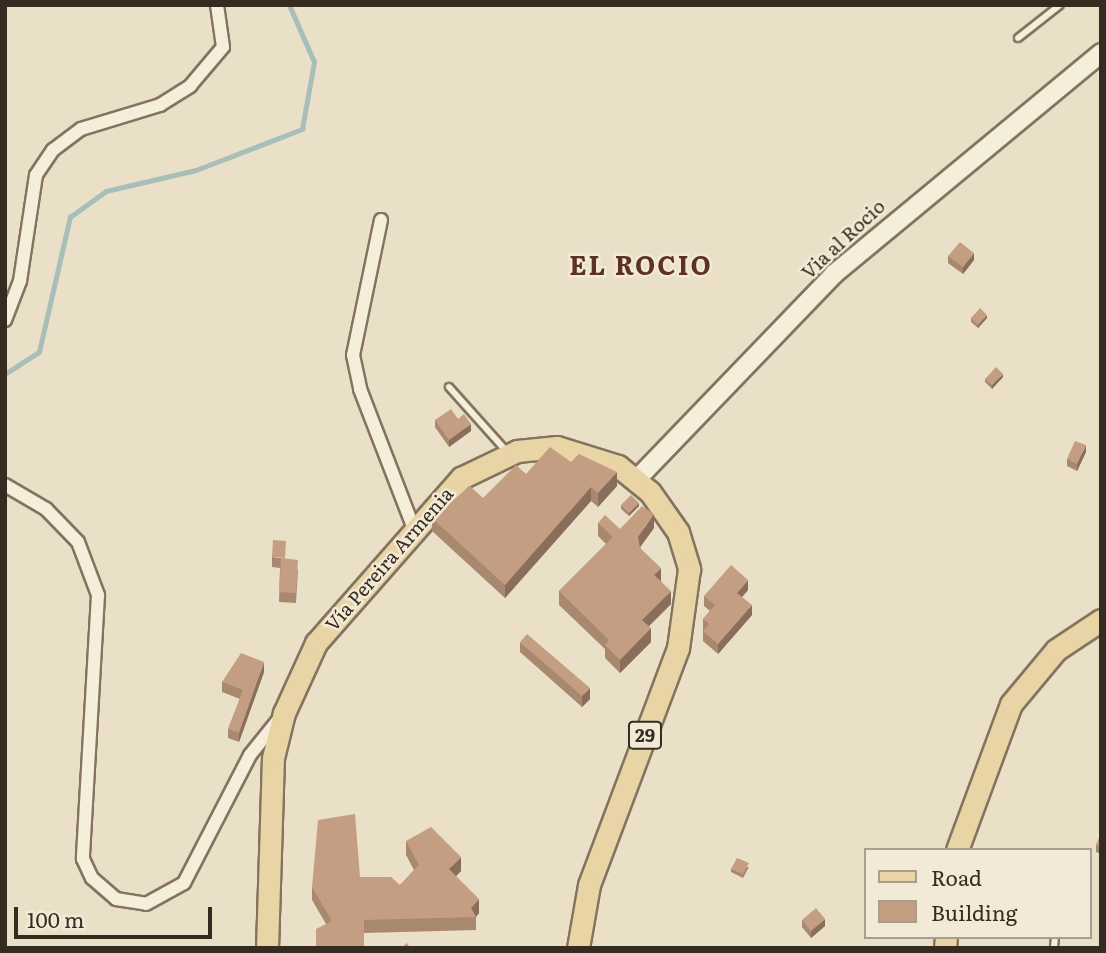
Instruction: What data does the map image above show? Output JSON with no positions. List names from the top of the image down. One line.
{"streets":{"main road":["Via al Rocio","Vía Pereira Armenia","29"]},"crossings":[["Via al Rocio","Vía Pereira Armenia"]],"districts":["EL ROCIO"],"legend":["Road","Building"],"scale_bar":"100 m"}
